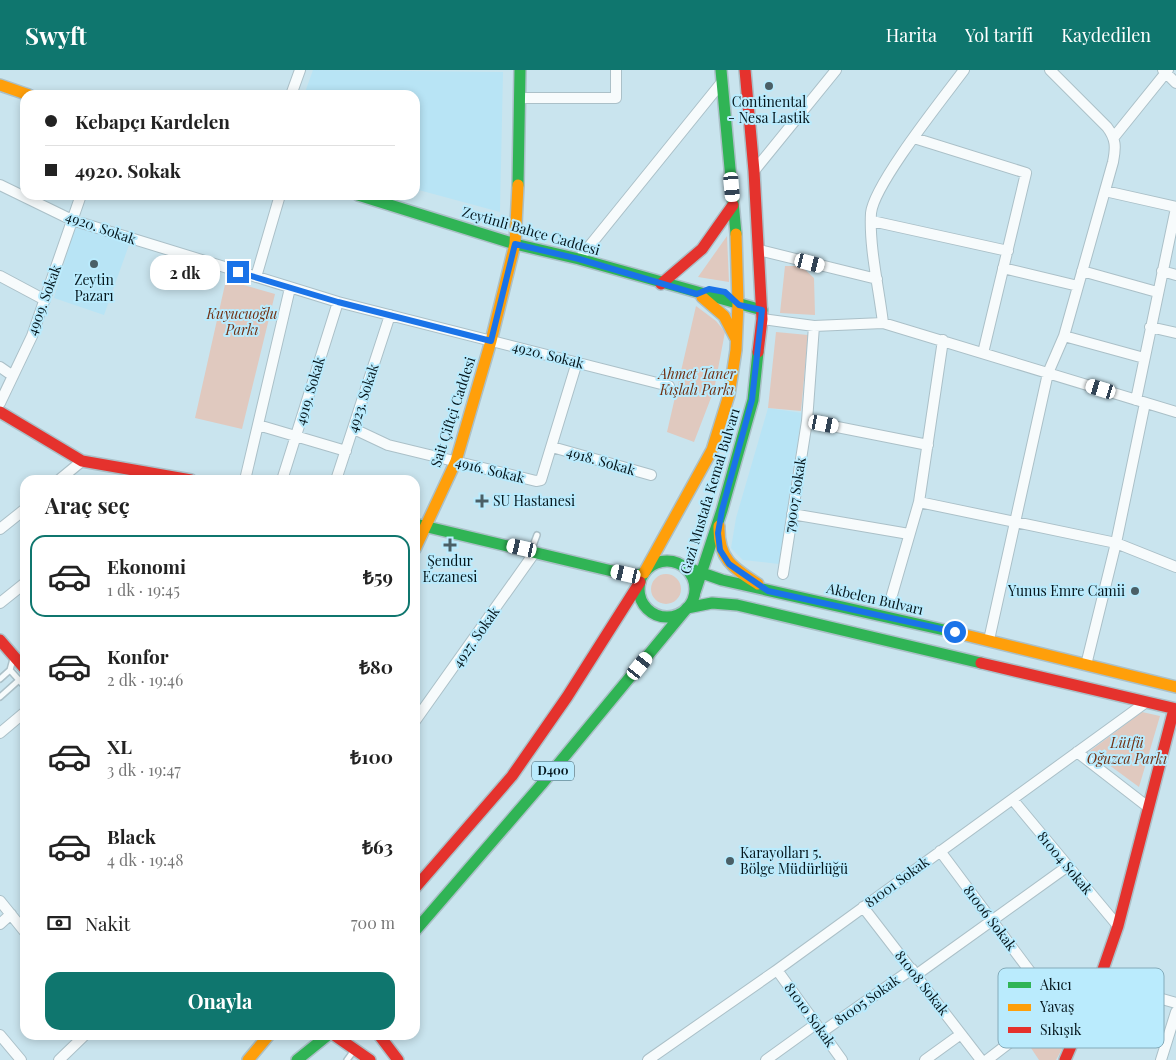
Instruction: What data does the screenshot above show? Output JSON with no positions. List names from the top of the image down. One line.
{"streets":{"main road":["Zeytinli Bahçe Caddesi","Sait Çiftçi Caddesi","Gazi Mustafa Kemal Bulvarı","Akbelen Bulvarı","D400"],"street":["4920. Sokak","4909. Sokak","4919. Sokak","4923. Sokak","4918. Sokak","4916. Sokak","79007 Sokak","4927. Sokak","81004 Sokak","81001 Sokak","81006 Sokak","81008 Sokak","81005 Sokak","81010 Sokak"]},"crossings":[["4920. Sokak","4909. Sokak"],["4920. Sokak","4919. Sokak"],["4920. Sokak","4923. Sokak"],["4920. Sokak","Sait Çiftçi Caddesi"],["Zeytinli Bahçe Caddesi","Sait Çiftçi Caddesi"],["4923. Sokak","4916. Sokak"],["Sait Çiftçi Caddesi","4916. Sokak"],["4918. Sokak","4916. Sokak"],["Gazi Mustafa Kemal Bulvarı","Akbelen Bulvarı"],["Gazi Mustafa Kemal Bulvarı","D400"],["Akbelen Bulvarı","D400"],["81004 Sokak","81001 Sokak"],["81004 Sokak","81005 Sokak"],["81001 Sokak","81006 Sokak"],["81001 Sokak","81008 Sokak"],["81001 Sokak","81010 Sokak"],["81006 Sokak","81005 Sokak"],["81008 Sokak","81005 Sokak"],["81005 Sokak","81010 Sokak"]],"parks":["Kuyucuoğlu Parkı","Ahmet Taner Kışlalı Parkı","Lütfü Oğuzca Parkı"],"places":{"other":["Continental - Nesa Lastik","Zeytin Pazarı","Yunus Emre Camii","Karayolları 5. Bölge Müdürlüğü"],"health":["SU Hastanesi","Şendur Eczanesi"]},"legend":["Akıcı","Yavaş","Sıkışık"],"page":{"header":"Swyft","nav":["Harita","Yol tarifi","Kaydedilen"],"banner":["Kebapçı Kardelen","4920. Sokak"],"bubble":"2 dk","heading":"Araç seç","list":[{"name":"Ekonomi","note":"1 dk · 19:45","value":"₺59"},{"name":"Konfor","note":"2 dk · 19:46","value":"₺80"},{"name":"XL","note":"3 dk · 19:47","value":"₺100"},{"name":"Black","note":"4 dk · 19:48","value":"₺63"}],"pay":["Nakit","700 m"],"buttons":"Onayla"}}
